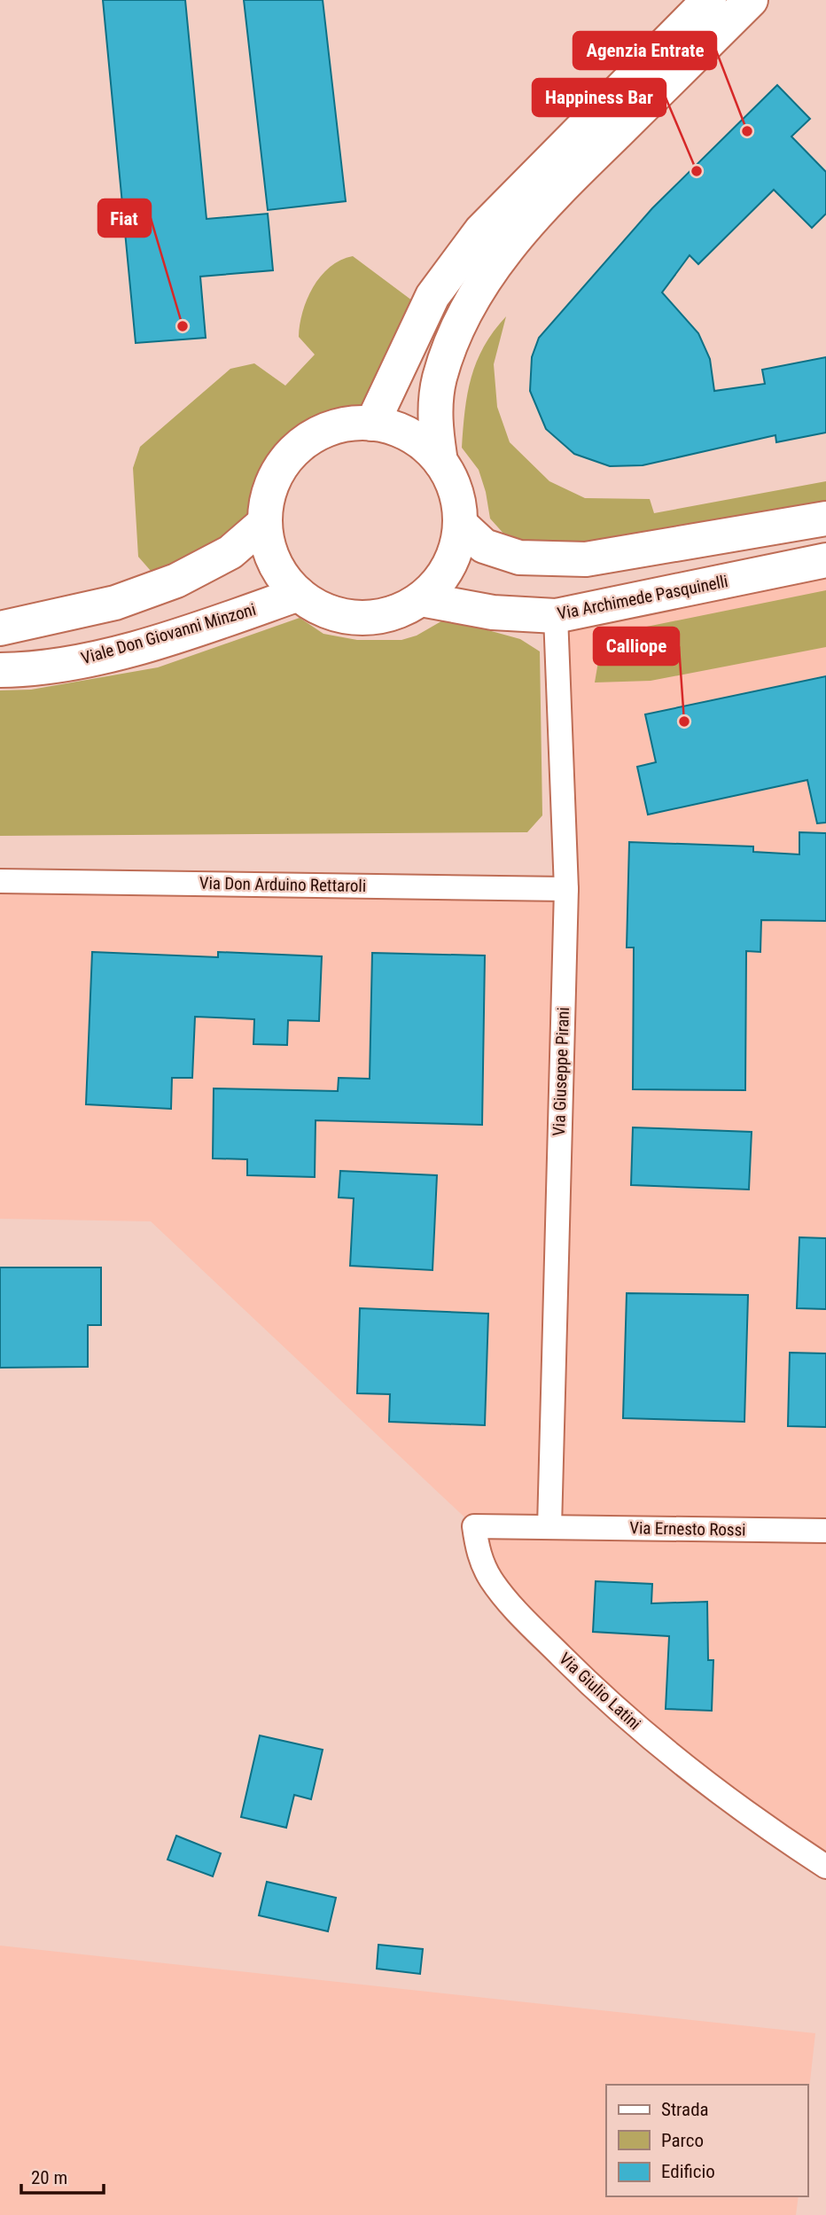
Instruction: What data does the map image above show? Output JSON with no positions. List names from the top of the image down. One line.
{"streets":{"main road":["Via Archimede Pasquinelli","Viale Don Giovanni Minzoni"],"street":["Via Don Arduino Rettaroli","Via Giuseppe Pirani","Via Ernesto Rossi","Via Giulio Latini"]},"crossings":[["Via Archimede Pasquinelli","Viale Don Giovanni Minzoni"],["Via Archimede Pasquinelli","Via Giuseppe Pirani"],["Via Don Arduino Rettaroli","Via Giuseppe Pirani"],["Via Giuseppe Pirani","Via Ernesto Rossi"],["Via Giuseppe Pirani","Via Giulio Latini"],["Via Ernesto Rossi","Via Giulio Latini"]],"places":["Agenzia Entrate","Happiness Bar","Fiat","Calliope"],"legend":["Strada","Parco","Edificio"],"scale_bar":"20 m"}
